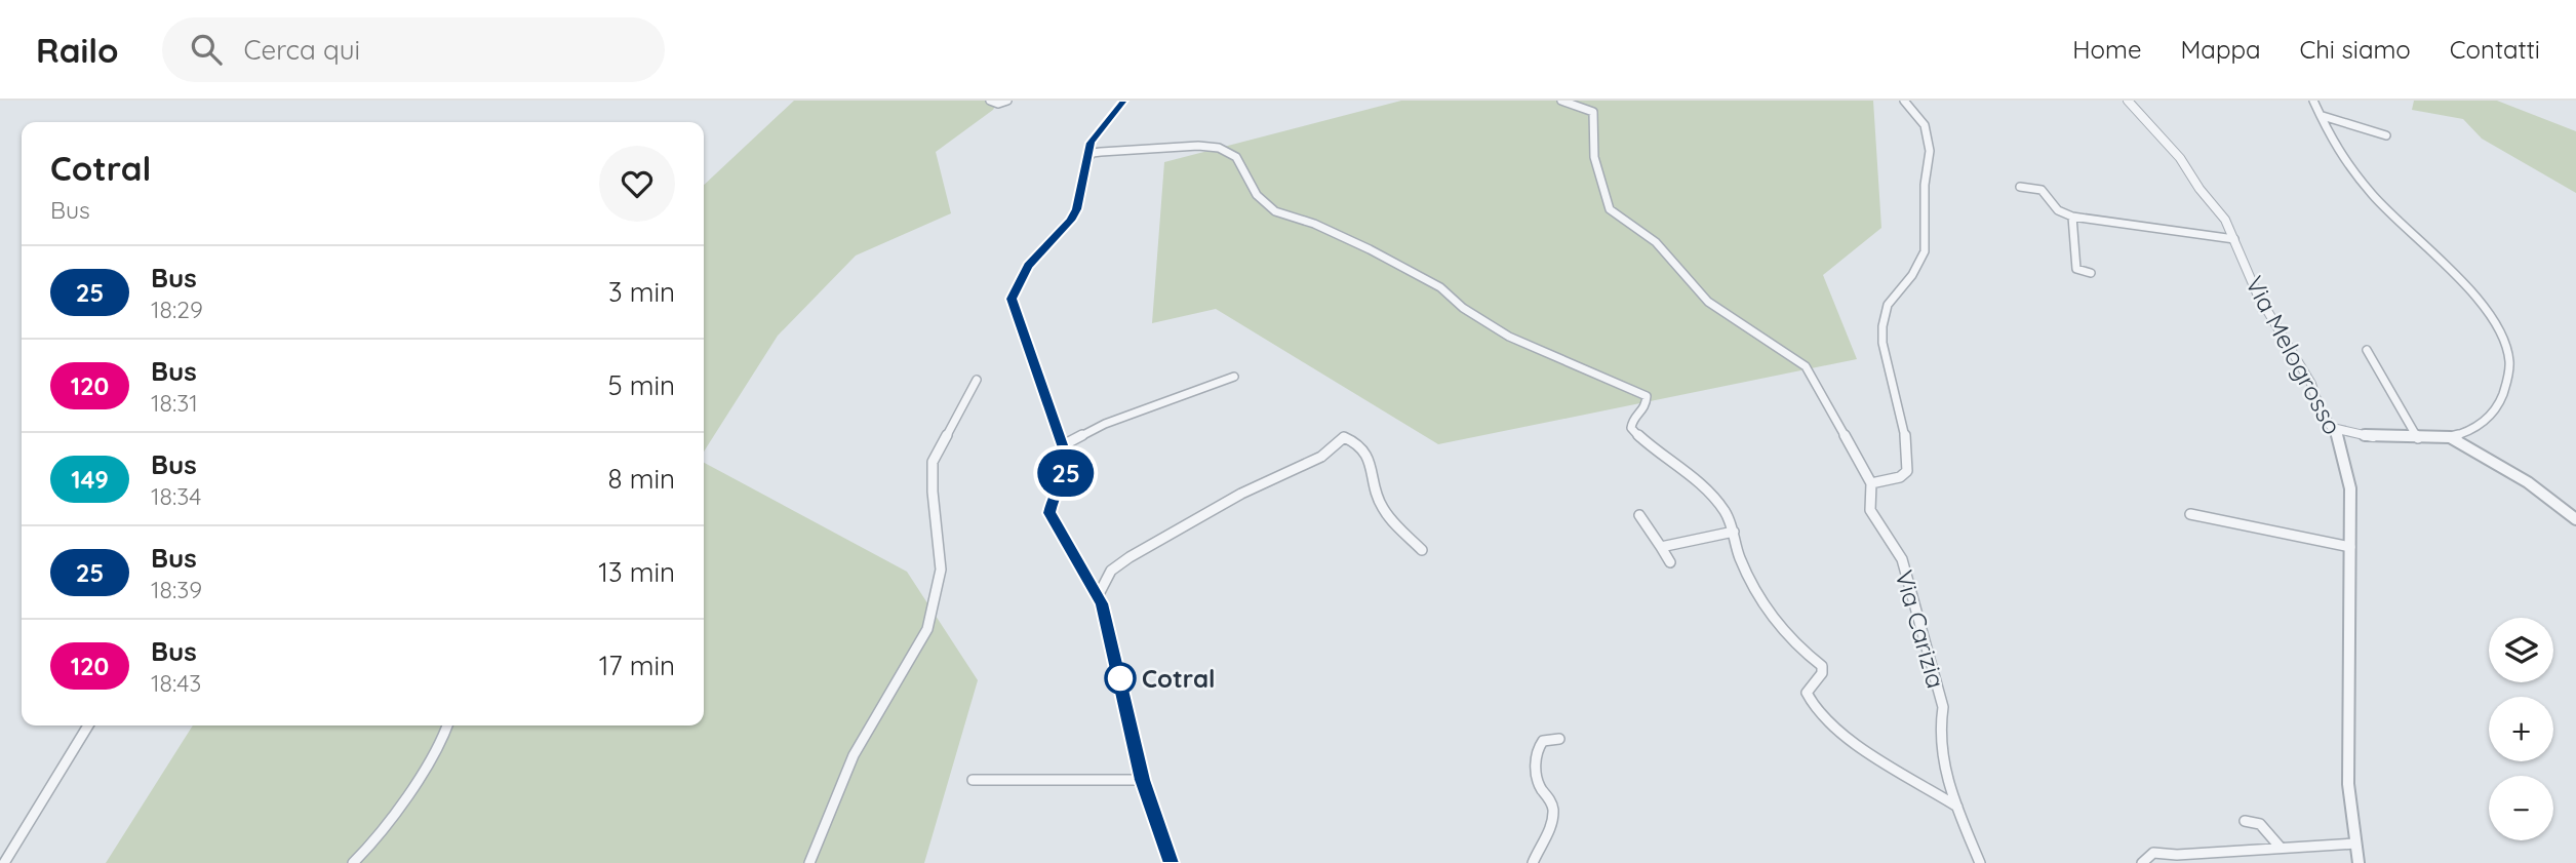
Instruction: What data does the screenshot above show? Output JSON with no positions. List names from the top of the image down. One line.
{"streets":{"street":["Via Melogrosso","Via Carizia"]},"places":["Cotral"],"lines":["bus line 25"],"page":{"header":"Railo","search":"Cerca qui","nav":["Home","Mappa","Chi siamo","Contatti"],"on_map":"25","heading":["Cotral","Bus"],"list":[{"mark":"25","name":"Bus","note":"18:29","value":"3 min"},{"mark":"120","name":"Bus","note":"18:31","value":"5 min"},{"mark":"149","name":"Bus","note":"18:34","value":"8 min"},{"mark":"25","name":"Bus","note":"18:39","value":"13 min"},{"mark":"120","name":"Bus","note":"18:43","value":"17 min"}],"map_buttons":["+","−"]}}
